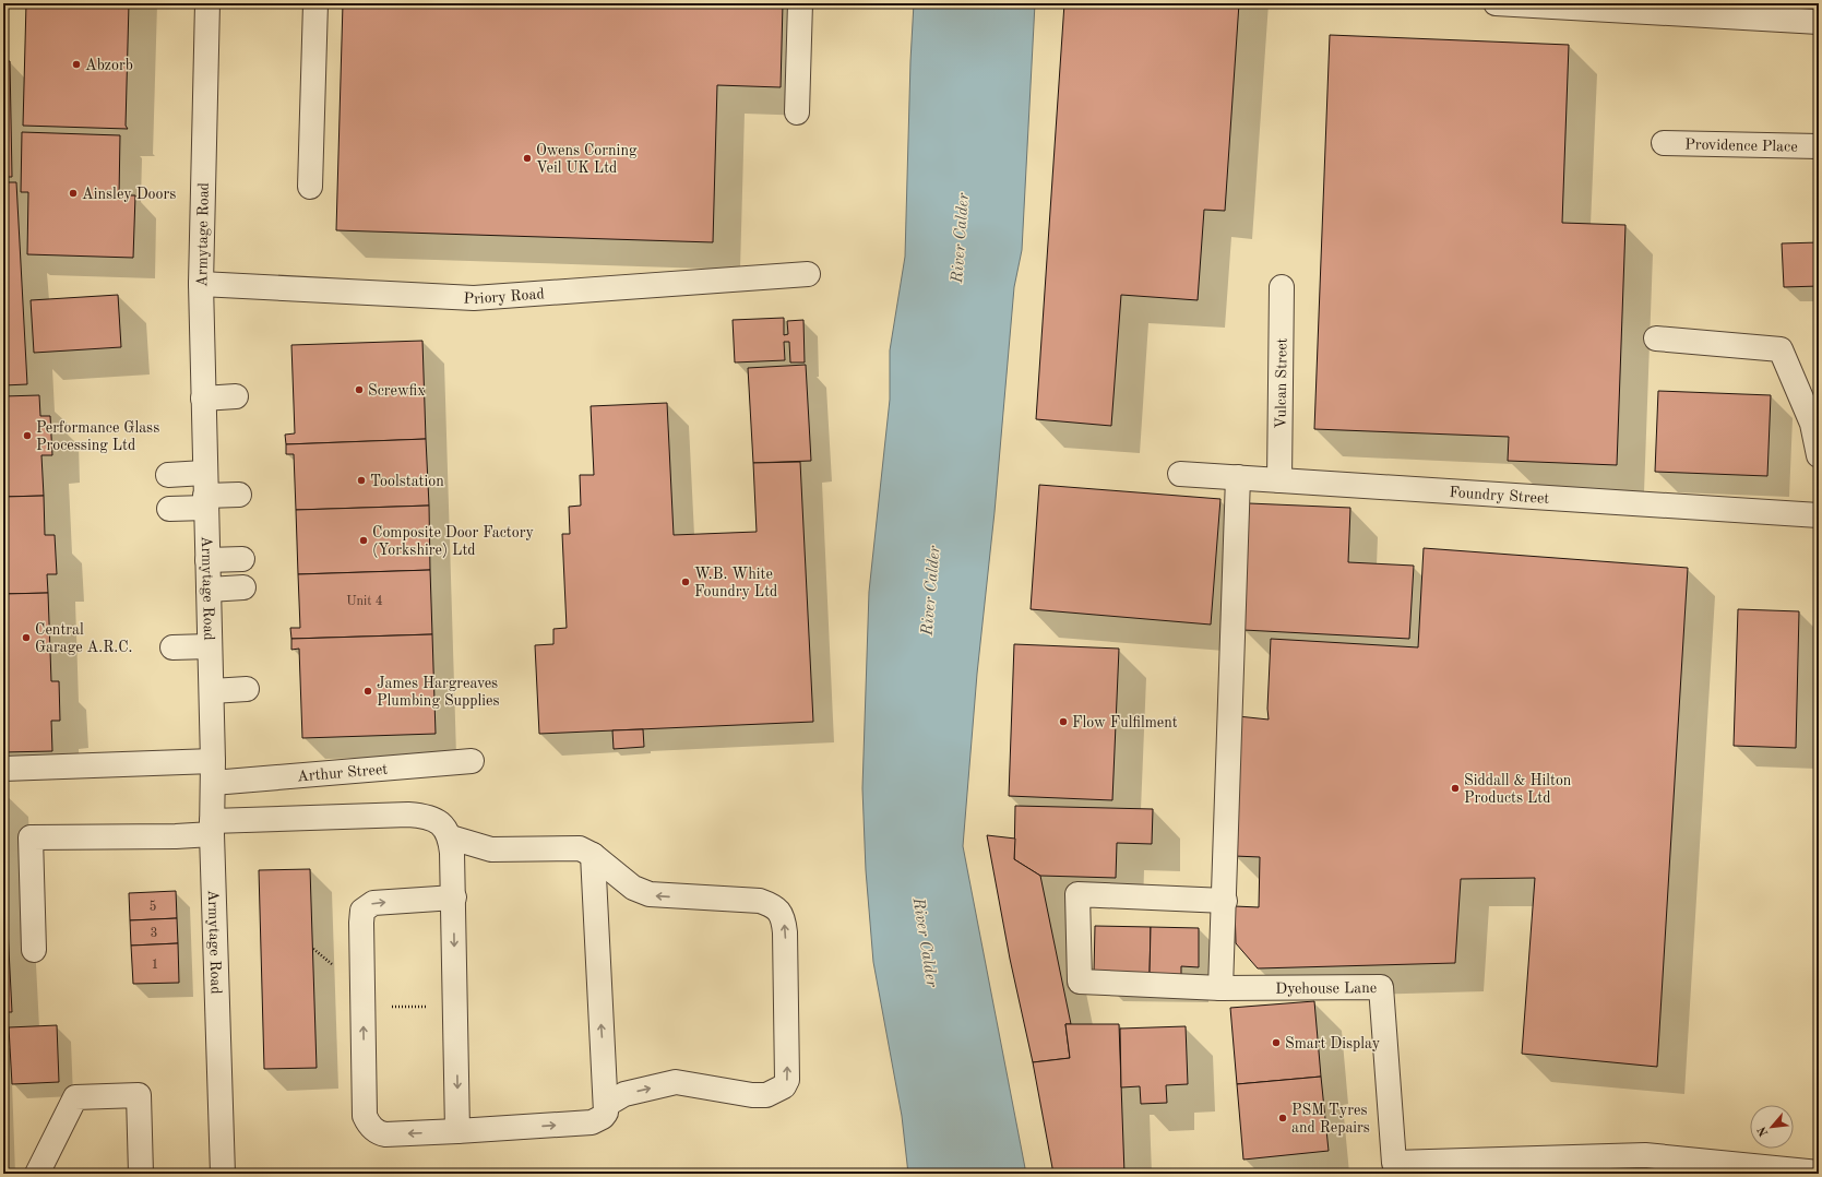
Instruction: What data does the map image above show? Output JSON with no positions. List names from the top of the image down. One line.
{"streets":{"street":["Providence Place","Armytage Road","Priory Road","Vulcan Street","Foundry Street","Arthur Street","Dyehouse Lane"]},"crossings":[["Armytage Road","Priory Road"],["Armytage Road","Arthur Street"],["Vulcan Street","Foundry Street"]],"water":["River Calder"],"places":["Abzorb","Owens Corning Veil UK Ltd","Ainsley Doors","Screwfix","Performance Glass Processing Ltd","Toolstation","Composite Door Factory (Yorkshire) Ltd","W.B. White Foundry Ltd","Central Garage A.R.C.","James Hargreaves Plumbing Supplies","Flow Fulfilment","Siddall & Hilton Products Ltd","Smart Display","PSM Tyres and Repairs"],"house_numbers":["Unit 4","5","3","1"],"north":"bottom left"}
